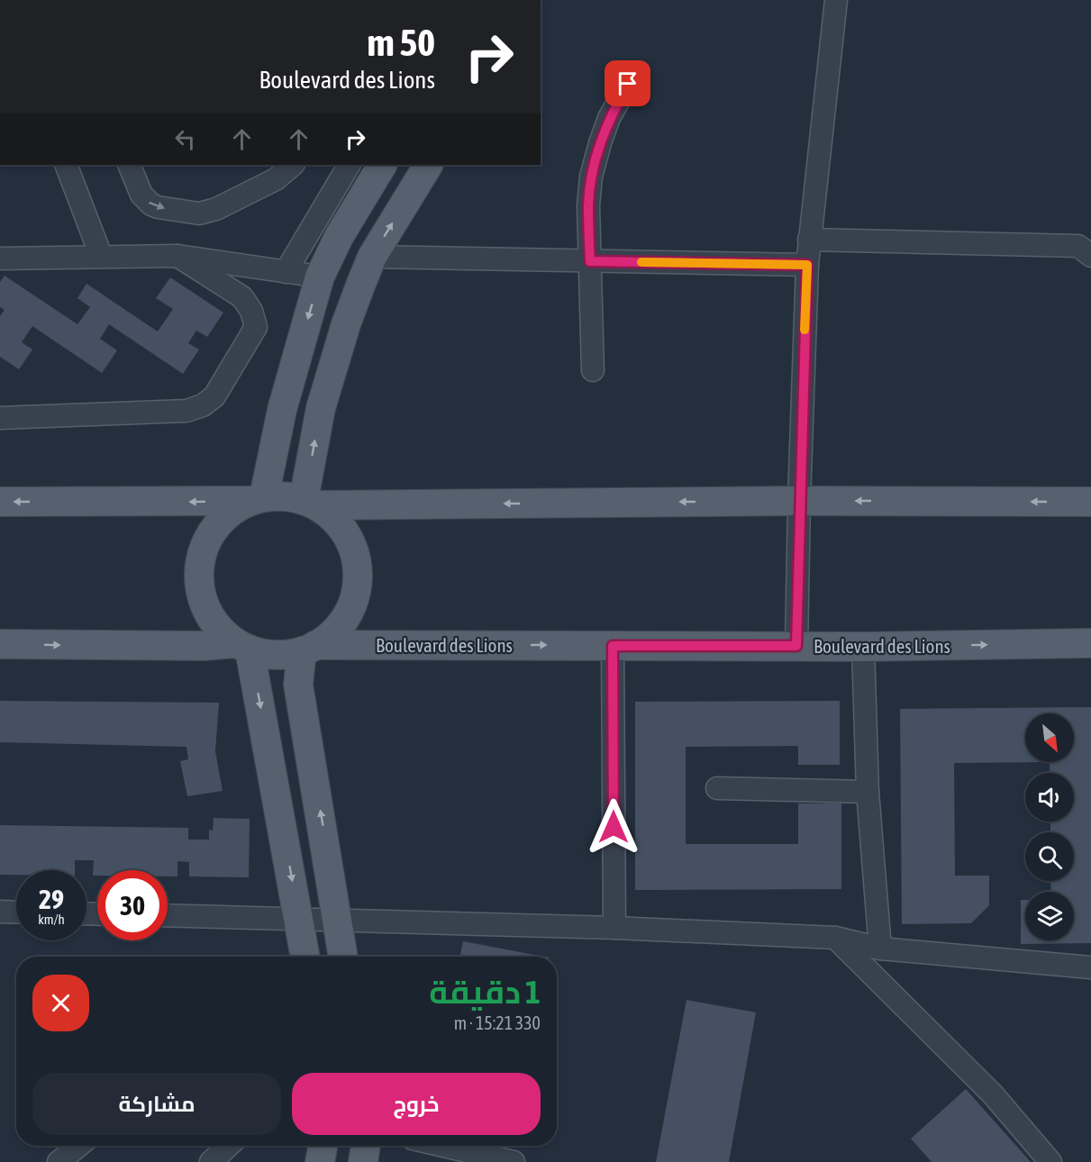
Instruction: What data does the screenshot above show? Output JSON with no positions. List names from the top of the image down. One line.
{"streets":{"main road":["Boulevard des Lions"]},"north":"bottom right","page":{"turn":["50 m","Boulevard des Lions"],"speed":"29 km/h","limit":"30","heading":["1 دقيقة","330 m · 15:21"],"buttons":["خروج","مشاركة"]}}
